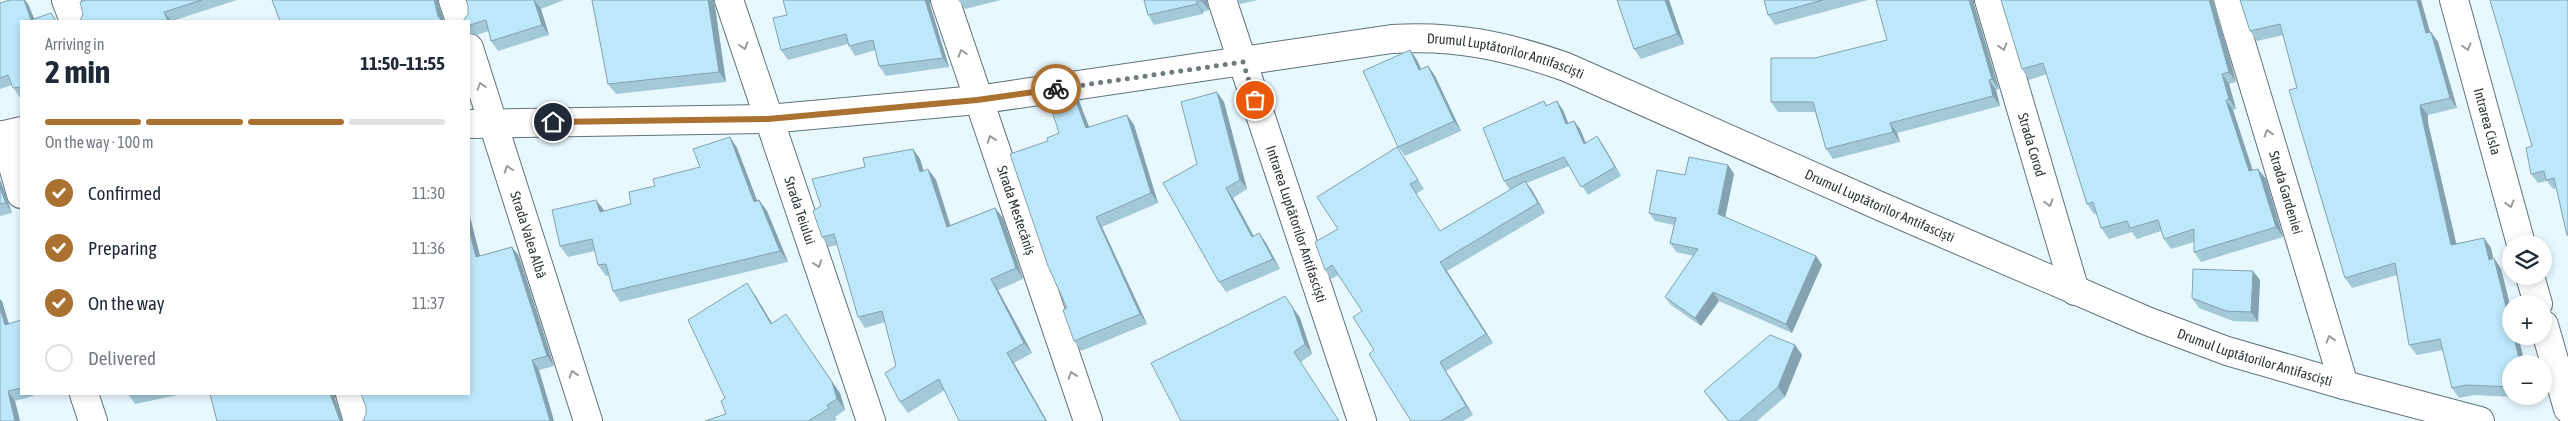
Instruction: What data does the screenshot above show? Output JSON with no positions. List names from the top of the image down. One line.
{"streets":{"street":["Drumul Luptătorilor Antifasciști","Intrarea Cisla","Strada Corod","Strada Gardeniei","Strada Teiului","Strada Mestecăniș","Intrarea Luptătorilor Antifasciști","Strada Valea Albă"]},"crossings":[["Drumul Luptătorilor Antifasciști","Strada Corod"],["Drumul Luptătorilor Antifasciști","Strada Gardeniei"],["Drumul Luptătorilor Antifasciști","Strada Teiului"],["Drumul Luptătorilor Antifasciști","Strada Mestecăniș"],["Drumul Luptătorilor Antifasciști","Intrarea Luptătorilor Antifasciști"],["Drumul Luptătorilor Antifasciști","Strada Valea Albă"]],"one_way":["Intrarea Cisla","Strada Corod","Strada Gardeniei","Strada Teiului","Strada Mestecăniș","Strada Valea Albă"],"page":{"heading":["2 min","Arriving in","11:50–11:55"],"bar":"On the way · 100 m","list":[["Confirmed","11:30"],["Preparing","11:36"],["On the way","11:37"],"Delivered"],"map_buttons":["+","−"]}}
